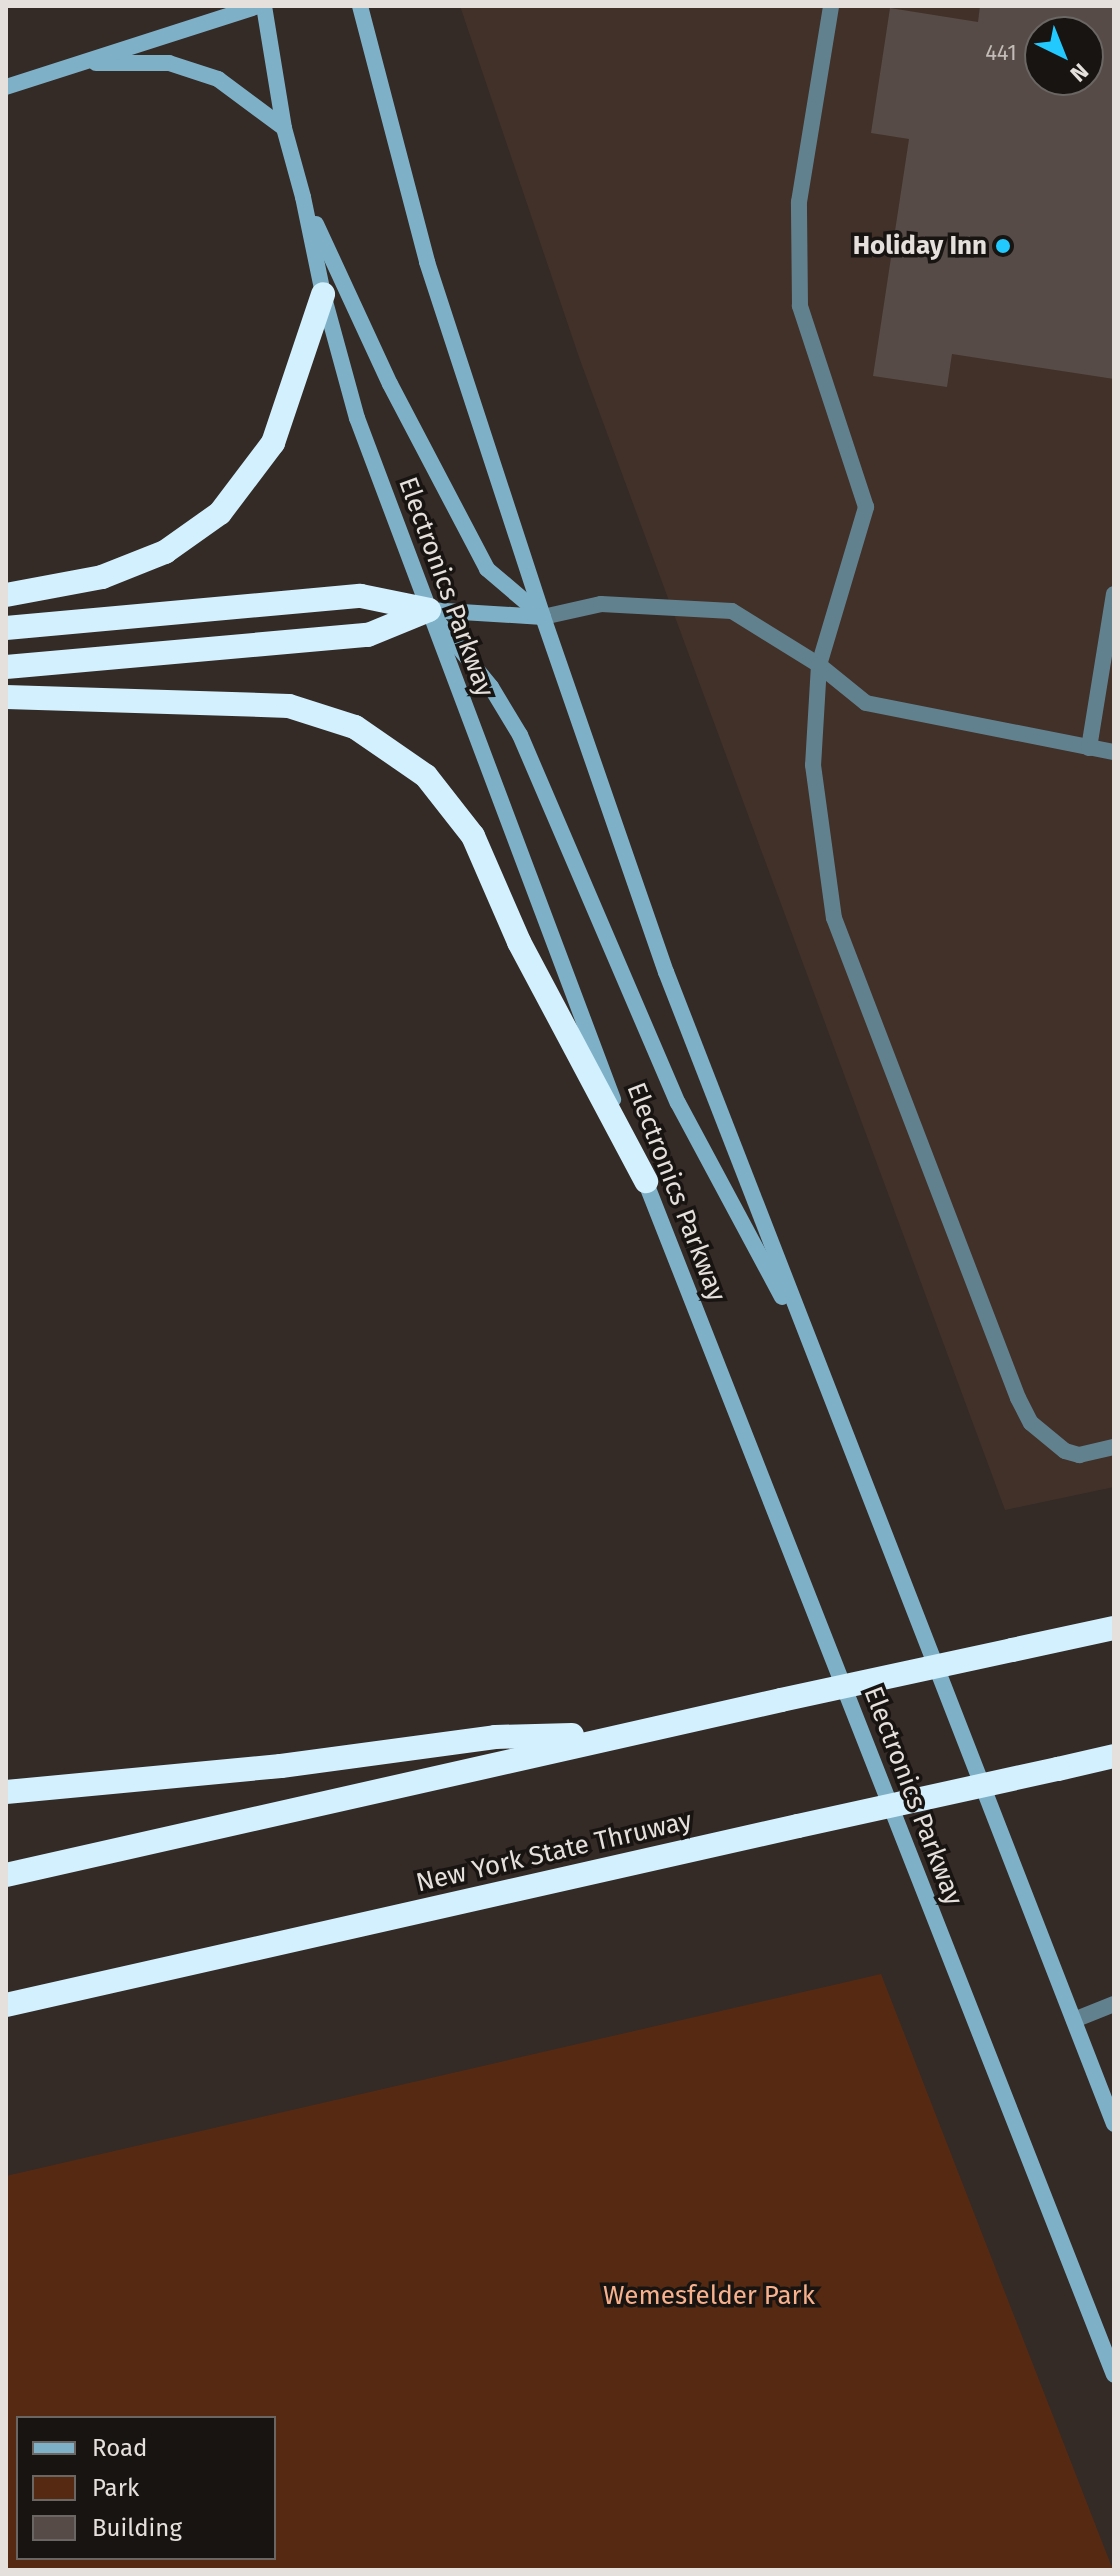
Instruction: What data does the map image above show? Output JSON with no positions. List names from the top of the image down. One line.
{"streets":{"highway":["New York State Thruway"],"main road":["Electronics Parkway"]},"parks":["Wemesfelder Park"],"places":["Holiday Inn"],"house_numbers":["441"],"legend":["Road","Park","Building"],"north":"bottom right"}
